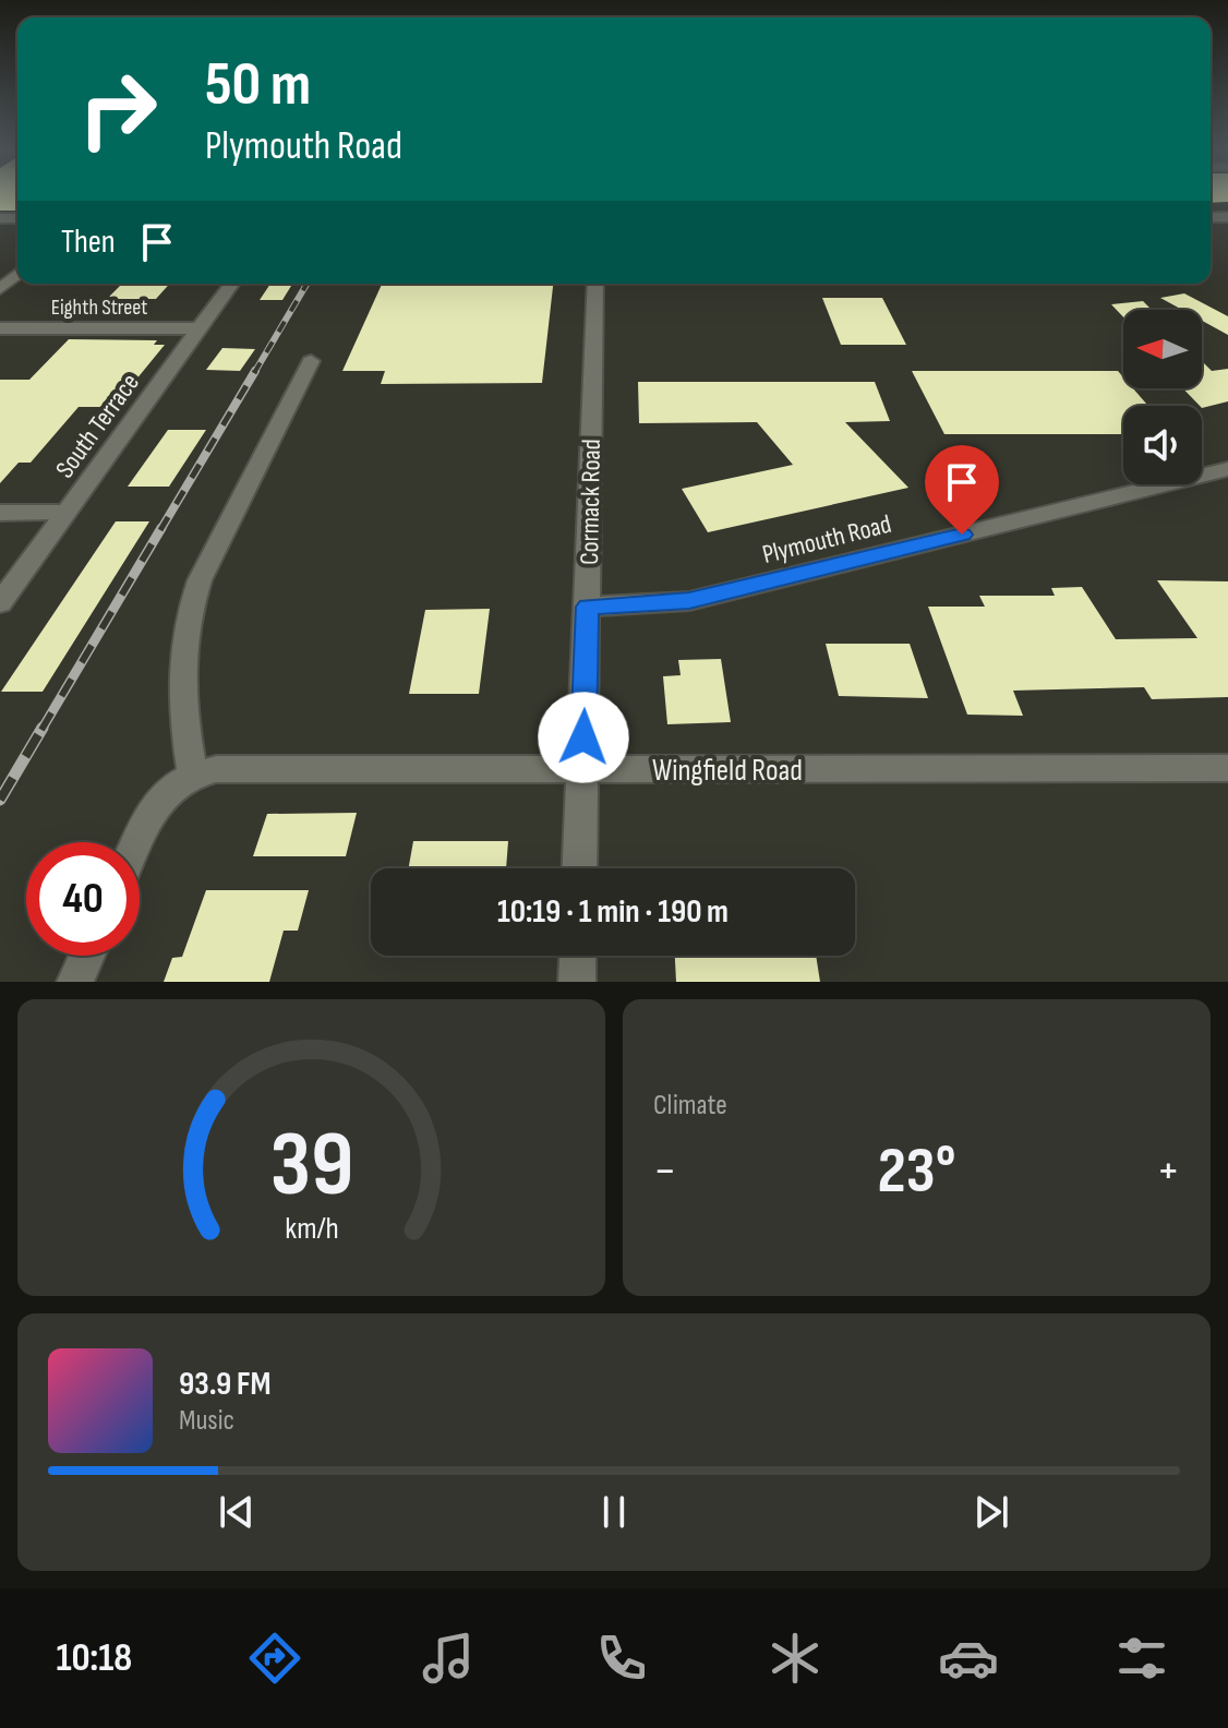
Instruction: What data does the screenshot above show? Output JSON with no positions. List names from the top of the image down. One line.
{"streets":{"street":["Eighth Street","South Terrace","Cormack Road","Plymouth Road","Wingfield Road"]},"crossings":[["Eighth Street","South Terrace"],["Cormack Road","Plymouth Road"],["Cormack Road","Wingfield Road"]],"north":"left","page":{"turn":["50 m","Plymouth Road"],"then":"Then","limit":"40","trip":"10:19 · 1 min · 190 m","tile":"Climate","heat":["−","23°","+"],"song":["93.9 FM","Music"],"tabs":"10:18","gauge":["39","km/h"]}}
